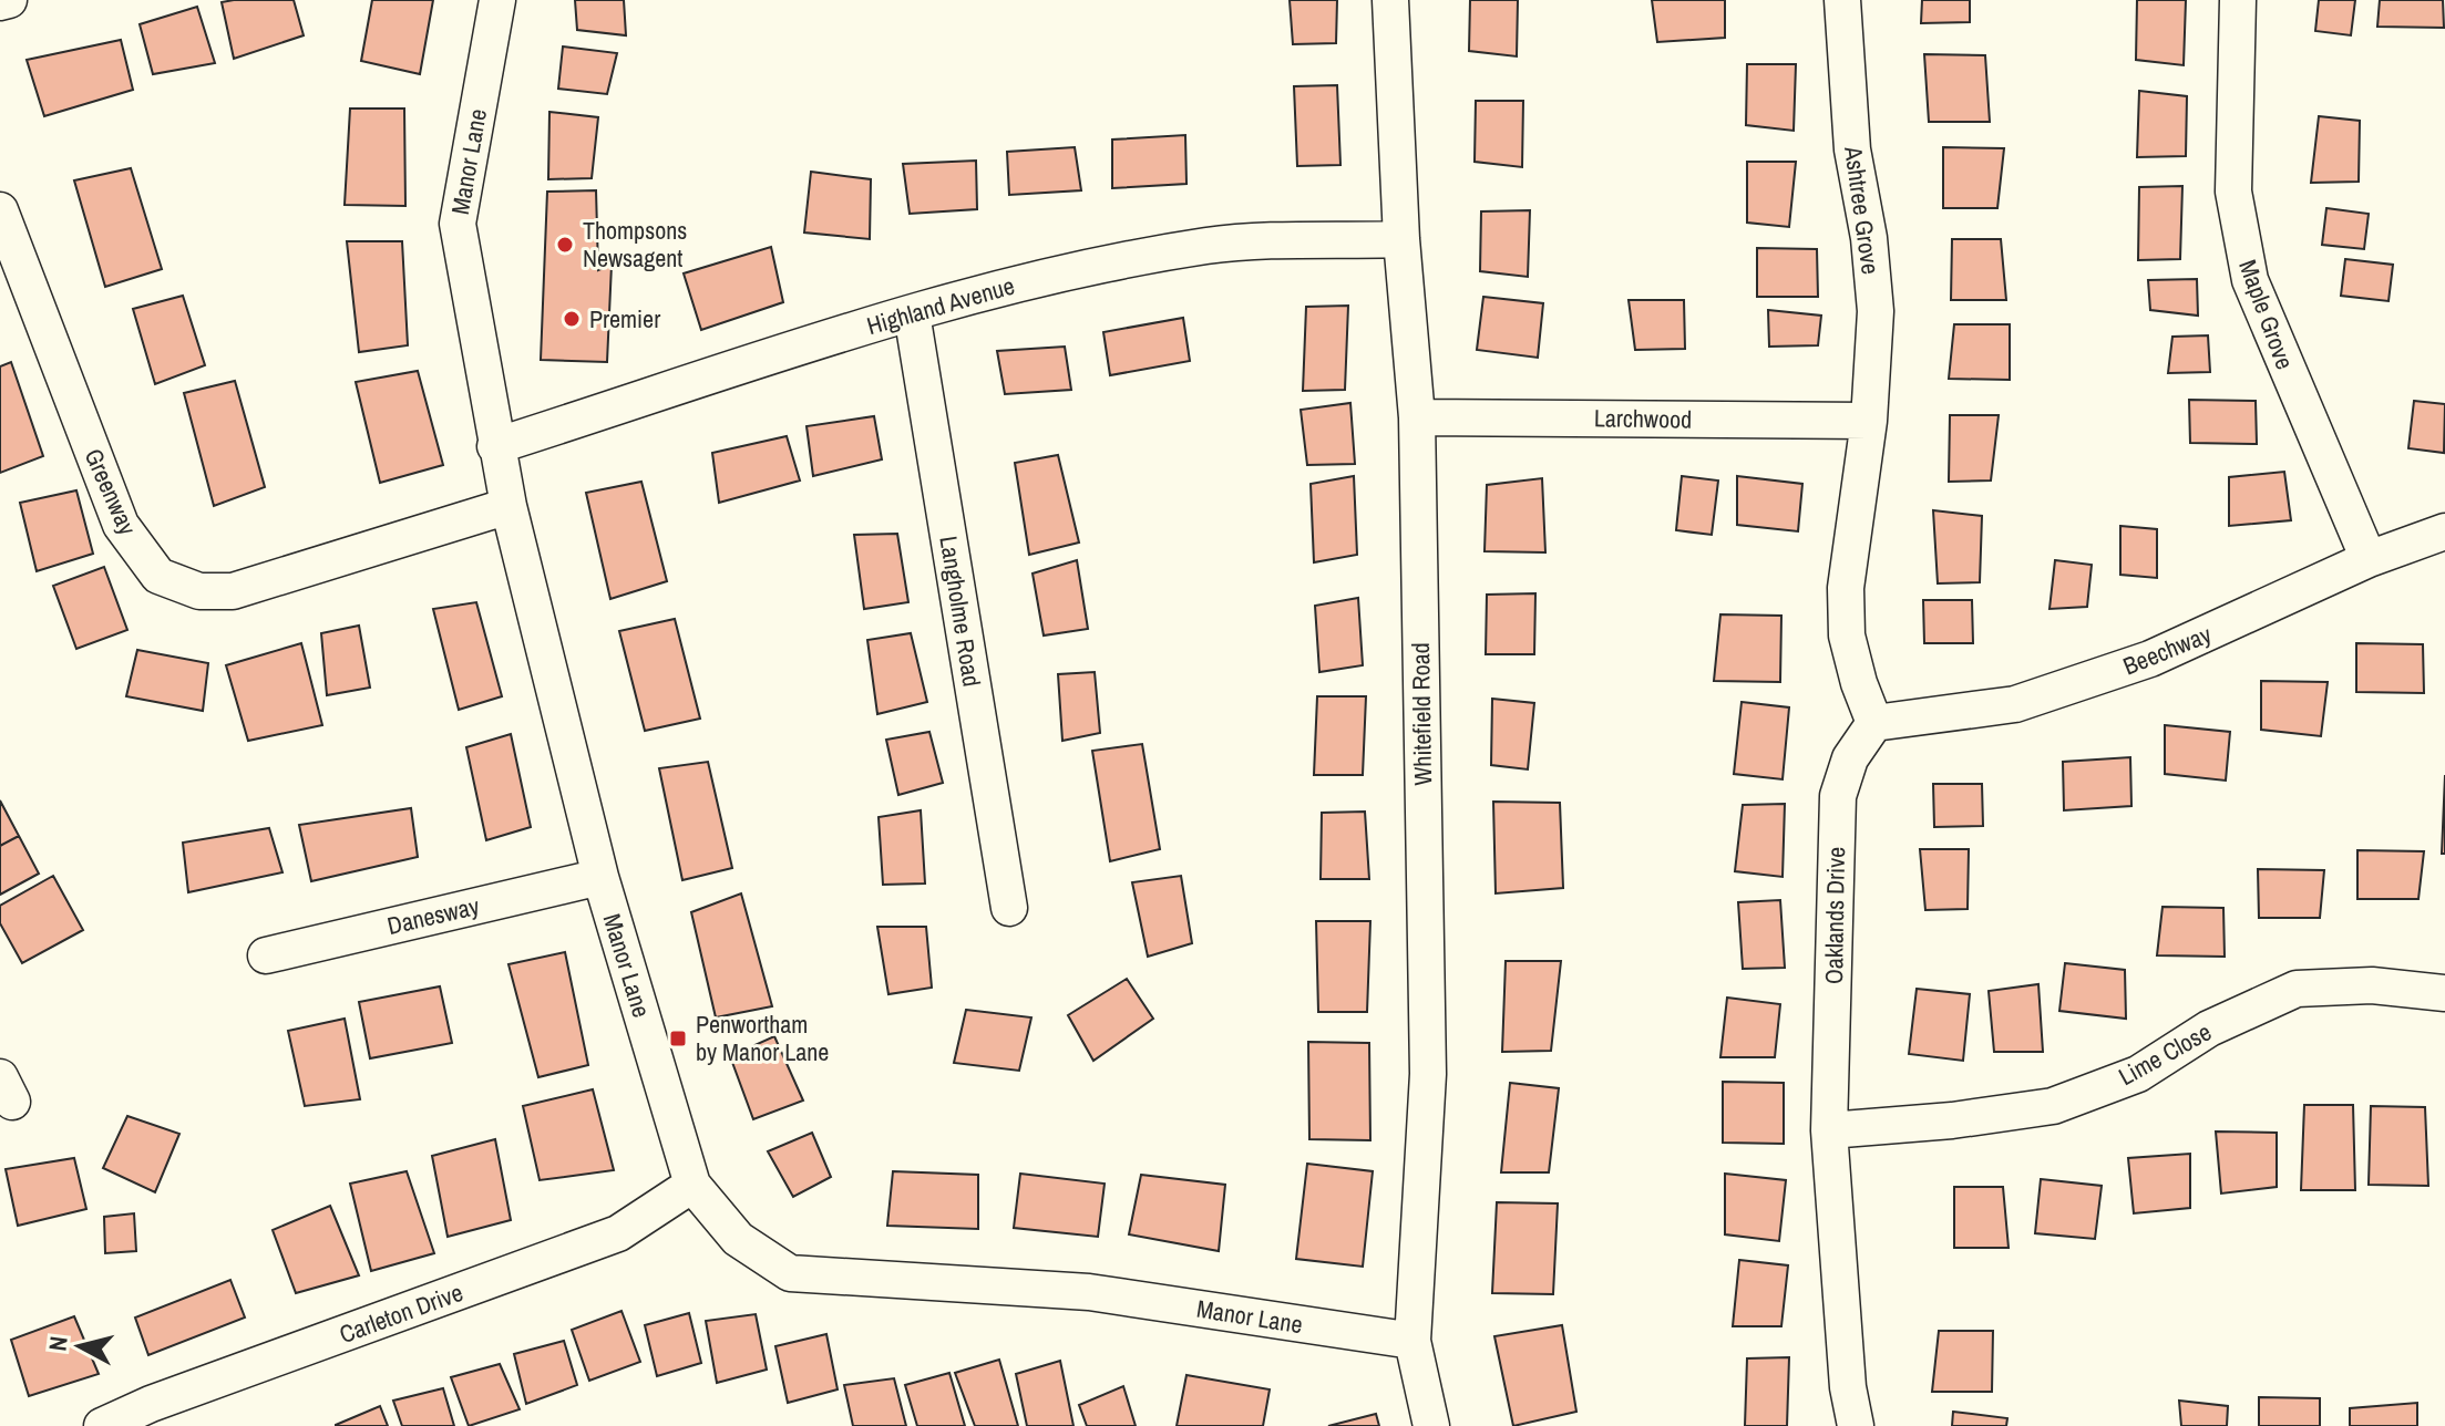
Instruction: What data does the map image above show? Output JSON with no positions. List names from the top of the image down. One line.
{"streets":{"street":["Manor Lane","Ashtree Grove","Highland Avenue","Maple Grove","Larchwood","Greenway","Langholme Road","Beechway","Whitefield Road","Danesway","Oaklands Drive","Lime Close","Carleton Drive"]},"crossings":[["Manor Lane","Highland Avenue"],["Manor Lane","Greenway"],["Manor Lane","Whitefield Road"],["Manor Lane","Danesway"],["Manor Lane","Carleton Drive"],["Ashtree Grove","Larchwood"],["Highland Avenue","Langholme Road"],["Highland Avenue","Whitefield Road"],["Maple Grove","Beechway"],["Larchwood","Whitefield Road"],["Beechway","Oaklands Drive"],["Oaklands Drive","Lime Close"]],"places":{"other":["Thompsons Newsagent","Premier"],"transit":["Penwortham by Manor Lane"]},"north":"left"}
